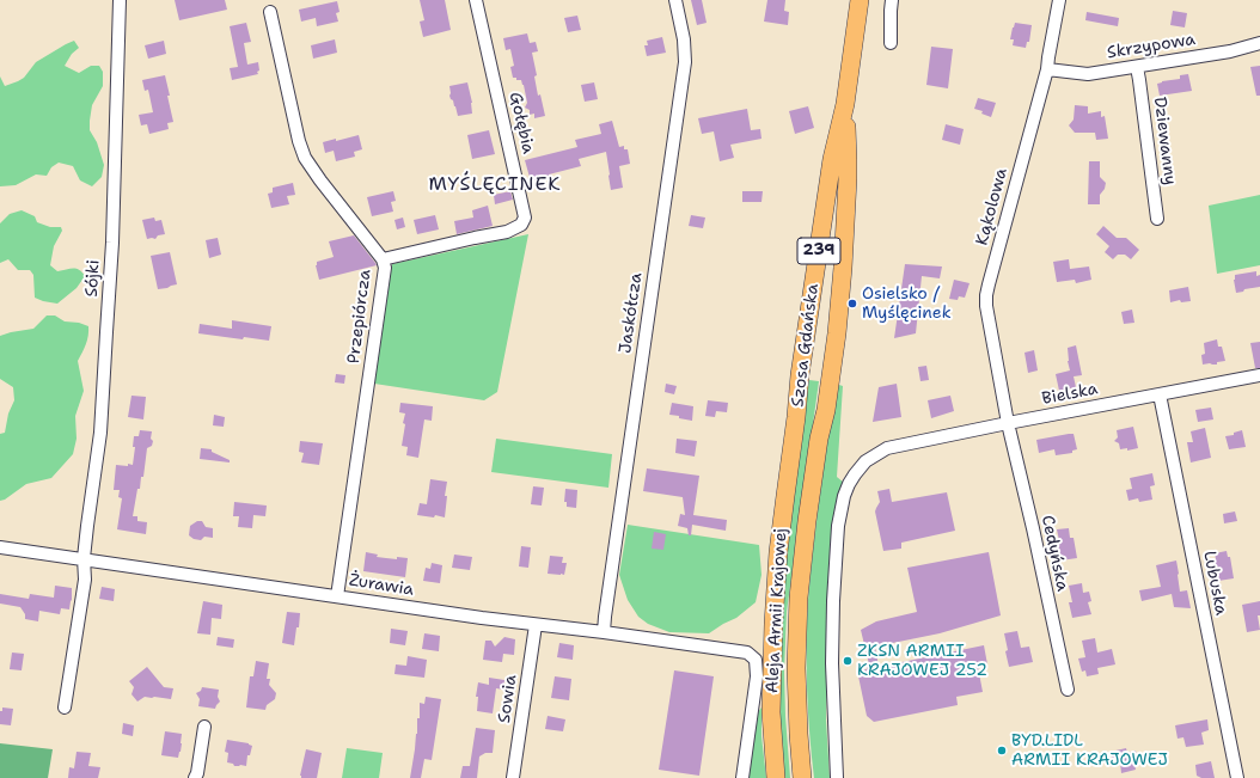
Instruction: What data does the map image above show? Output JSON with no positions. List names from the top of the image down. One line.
{"streets":{"main road":["239","Szosa Gdańska","Aleja Armii Krajowej"],"street":["Skrzypowa","Gołębia","Dziewanny","Kąkolowa","Sójki","Jaskółcza","Przepiórcza","Bielska","Cedyńska","Lubuska","Żurawia","Sowia"]},"crossings":[["Skrzypowa","Dziewanny"],["Skrzypowa","Kąkolowa"],["Gołębia","Przepiórcza"],["Kąkolowa","Bielska"],["Kąkolowa","Cedyńska"],["Sójki","Żurawia"],["Jaskółcza","Żurawia"],["Przepiórcza","Żurawia"],["Szosa Gdańska","Aleja Armii Krajowej"],["Bielska","Cedyńska"],["Bielska","Lubuska"],["Żurawia","Sowia"]],"districts":["MYŚLĘCINEK"],"places":["Osielsko / Myślęcinek","ZKSN ARMII KRAJOWEJ 252","BYD.LIDL ARMII KRAJOWEJ"]}
